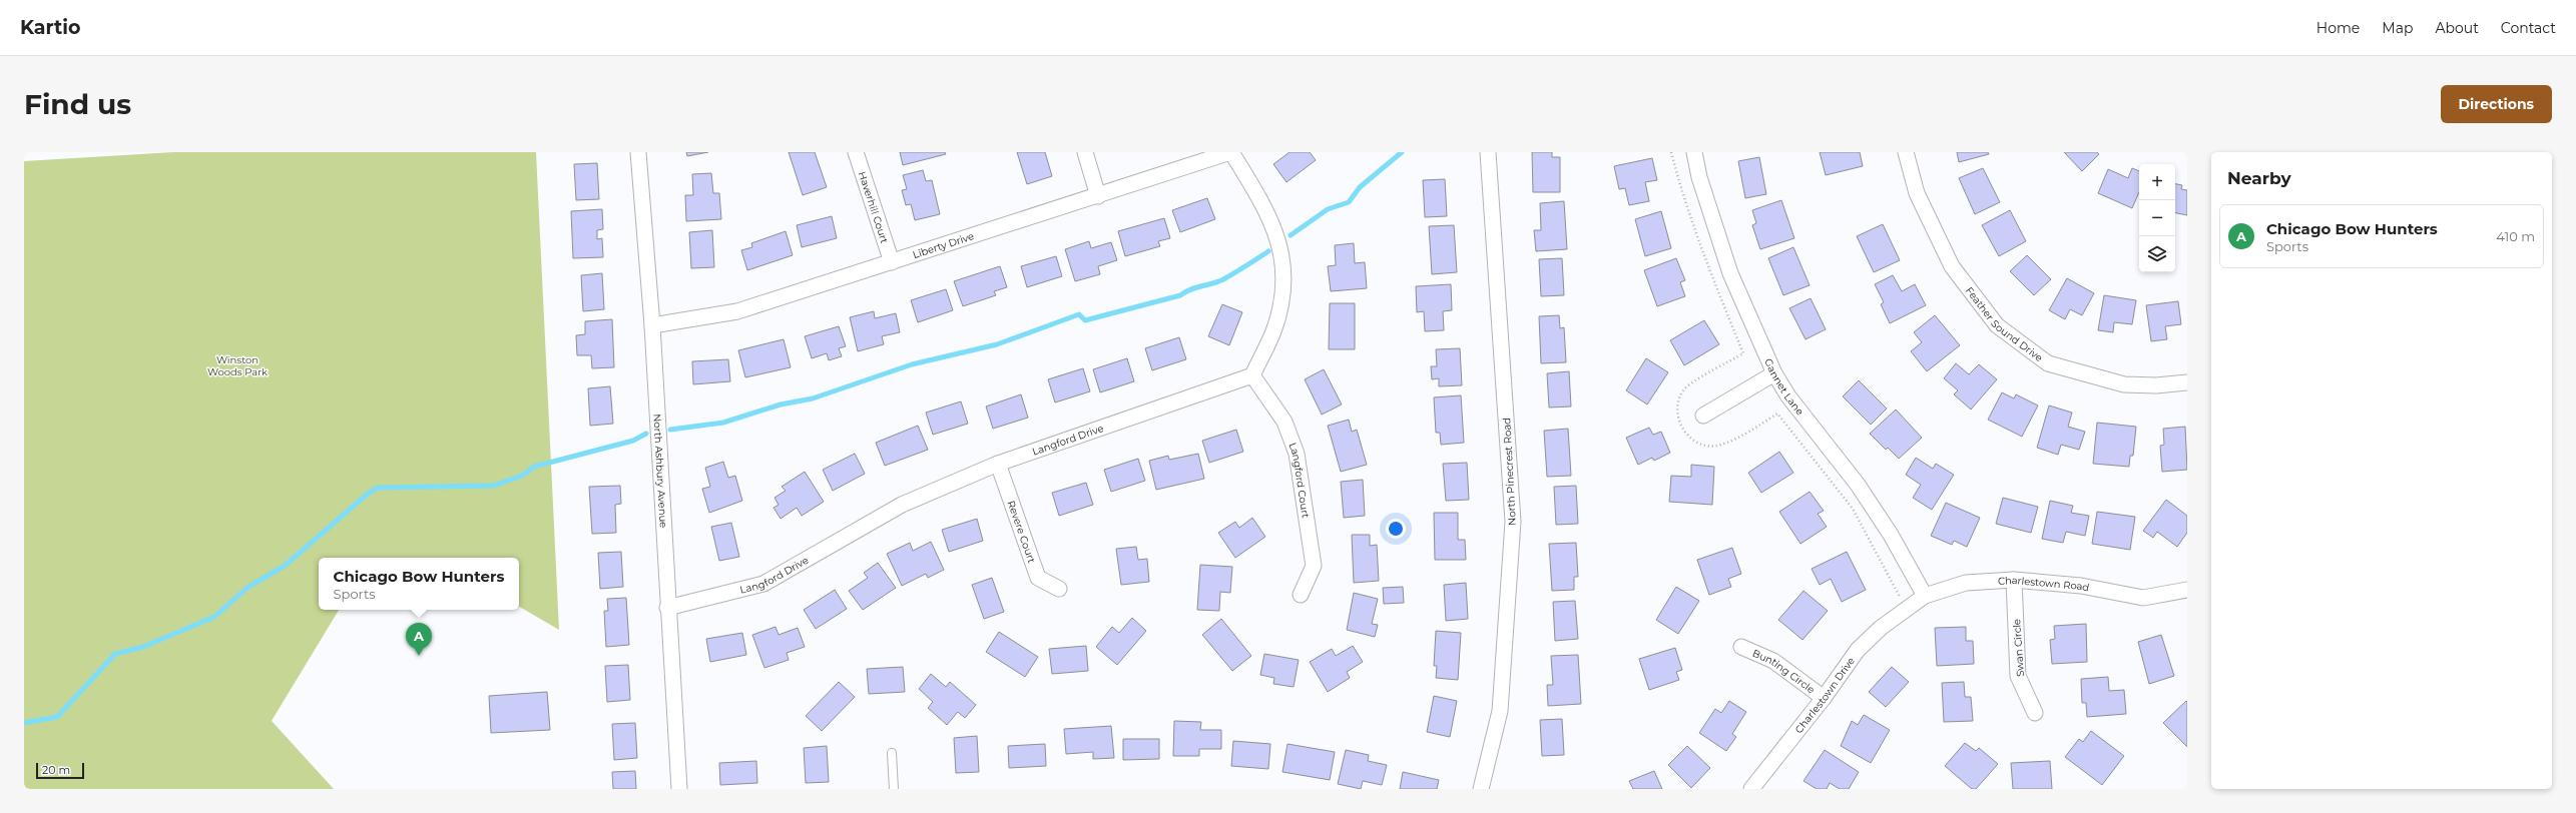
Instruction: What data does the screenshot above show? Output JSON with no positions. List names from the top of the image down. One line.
{"streets":{"street":["Haverhill Court","Liberty Drive","Feather Sound Drive","Gannet Lane","Langford Drive","North Ashbury Avenue","North Pinecrest Road","Langford Court","Revere Court","Charlestown Road","Swan Circle","Bunting Circle","Charlestown Drive"]},"crossings":[["Haverhill Court","Liberty Drive"],["Liberty Drive","North Ashbury Avenue"],["Gannet Lane","Charlestown Road"],["Langford Drive","North Ashbury Avenue"],["Langford Drive","Langford Court"],["Langford Drive","Revere Court"],["Charlestown Road","Swan Circle"],["Charlestown Road","Charlestown Drive"],["Bunting Circle","Charlestown Drive"]],"parks":["Winston Woods Park"],"scale_bar":"20 m","page":{"header":"Kartio","nav":["Home","Map","About","Contact"],"buttons":"Directions","title":"Find us","heading":"Nearby","map_buttons":["+","−"],"list":[{"mark":"A","name":"Chicago Bow Hunters","note":"Sports","value":"410 m"}],"popup":["Chicago Bow Hunters","Sports"],"pins":"A","scale":"20 m"}}
